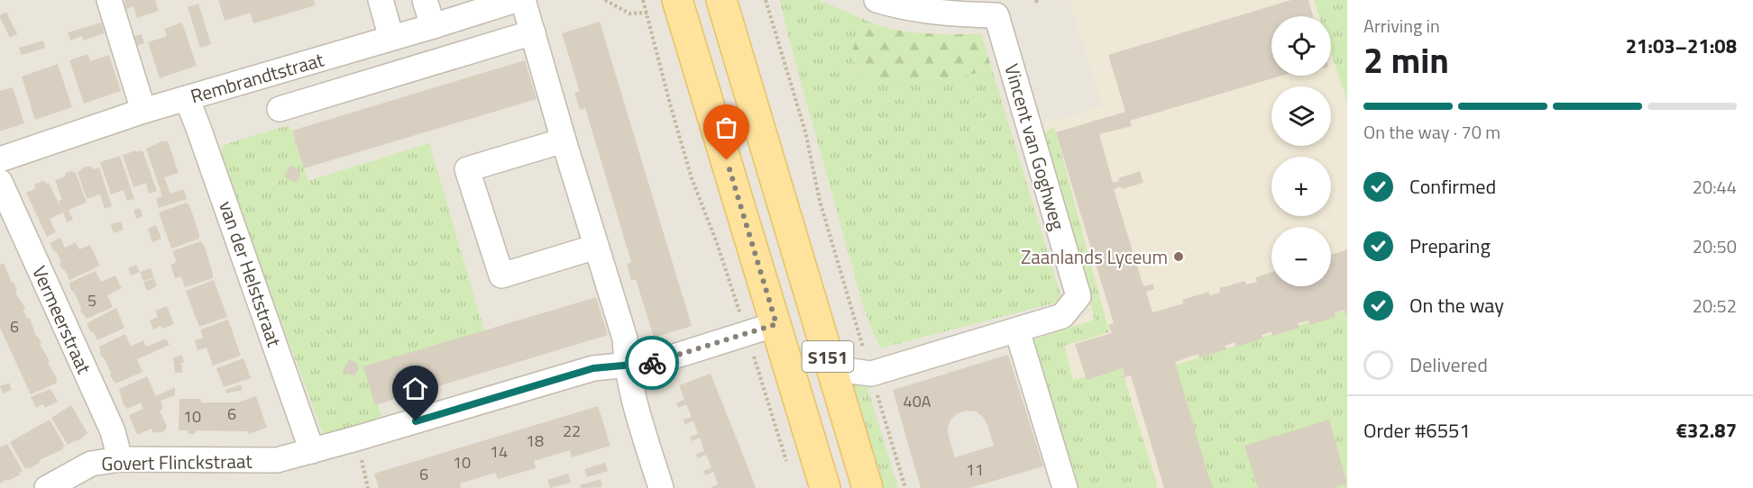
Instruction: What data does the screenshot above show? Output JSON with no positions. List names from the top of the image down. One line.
{"streets":{"main road":["S151"],"street":["Rembrandtstraat","Vincent van Goghweg","van der Helststraat","Vermeerstraat","Govert Flinckstraat"]},"crossings":[["Rembrandtstraat","van der Helststraat"],["Vincent van Goghweg","S151"],["van der Helststraat","Govert Flinckstraat"],["Vermeerstraat","Govert Flinckstraat"],["S151","Govert Flinckstraat"]],"places":["Zaanlands Lyceum"],"house_numbers":["5","6","40A","6","10","22","18","14","10","11","6"],"page":{"heading":["2 min","Arriving in","21:03–21:08"],"panel":["Order #6551","€32.87"],"map_buttons":["+","−"],"bar":"On the way · 70 m","list":[["Confirmed","20:44"],["Preparing","20:50"],["On the way","20:52"],"Delivered"]}}
